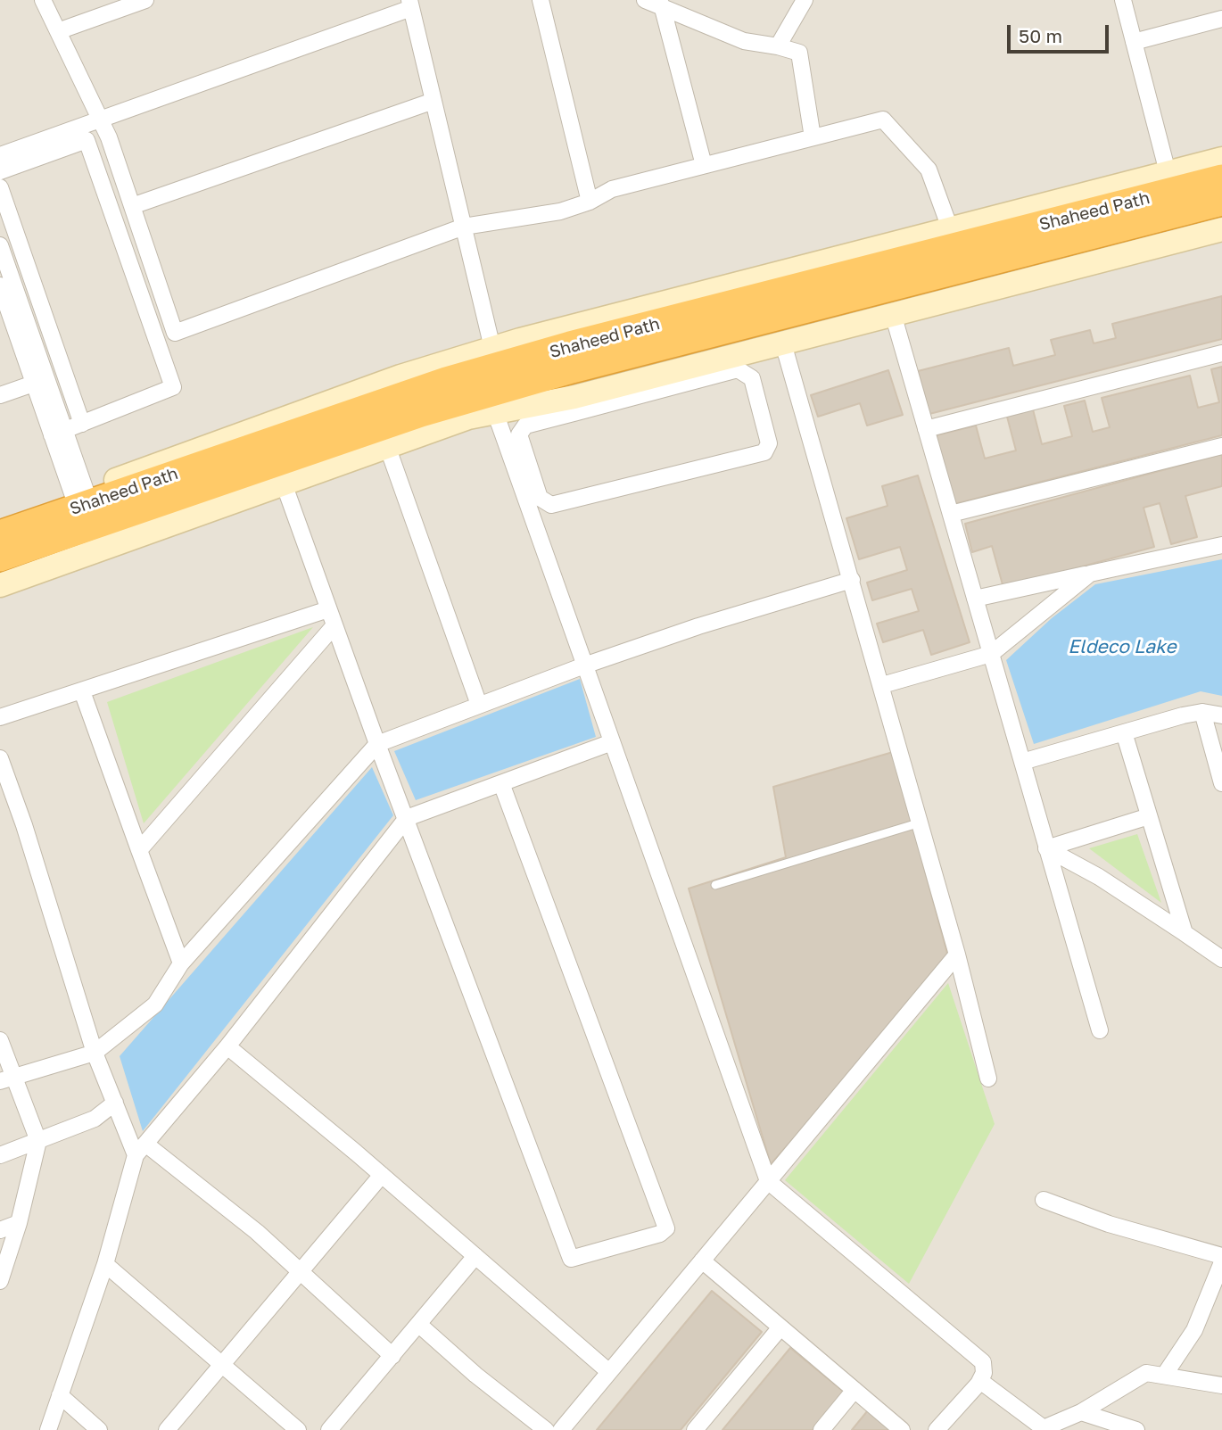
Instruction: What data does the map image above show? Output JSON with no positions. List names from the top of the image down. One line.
{"streets":{"highway":["Shaheed Path"]},"water":["Eldeco Lake"],"scale_bar":"50 m"}
